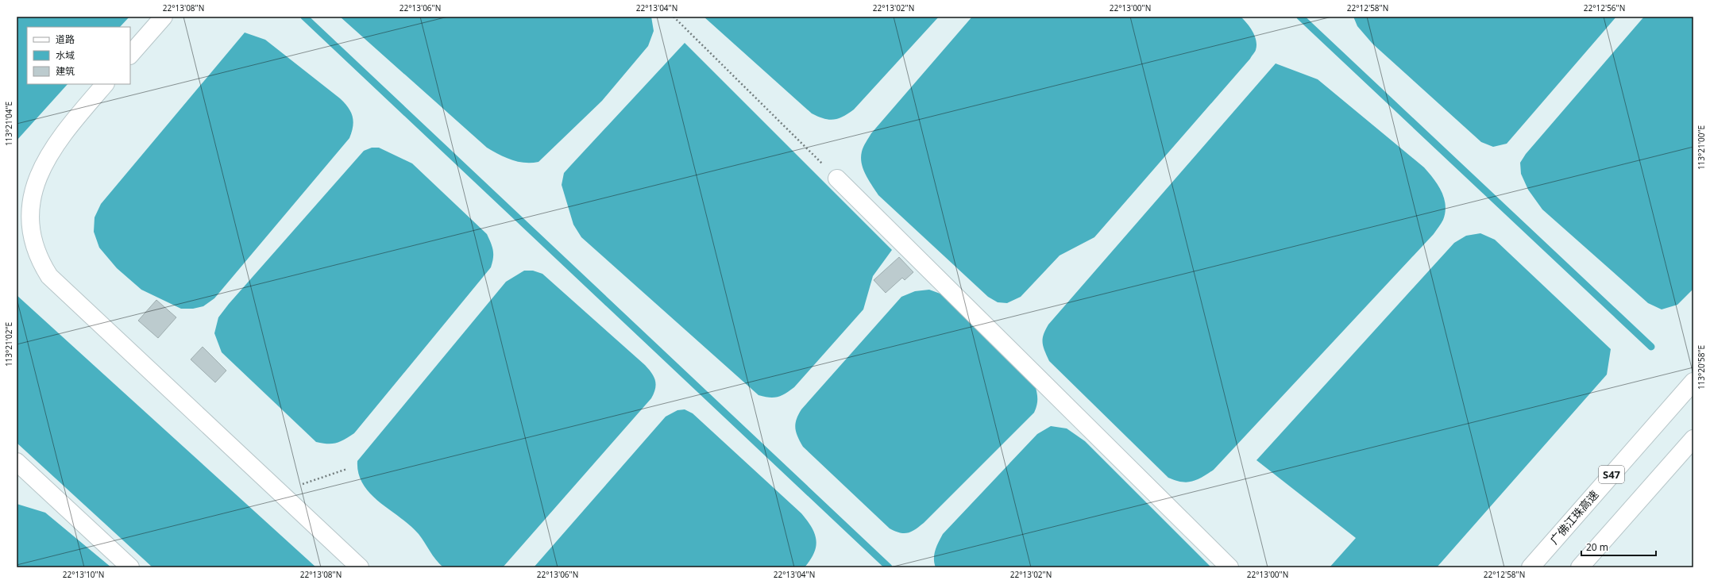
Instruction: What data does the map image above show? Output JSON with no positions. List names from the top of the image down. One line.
{"streets":{"main road":["S47","广佛江珠高速"]},"legend":["道路","水域","建筑"],"scale_bar":"20 m","coordinates":["22°13'08\"N","22°13'06\"N","22°13'04\"N","22°13'02\"N","22°13'00\"N","22°12'58\"N","22°12'56\"N","113°21'04\"E","113°21'00\"E","113°21'02\"E","113°20'58\"E","22°13'10\"N"]}
